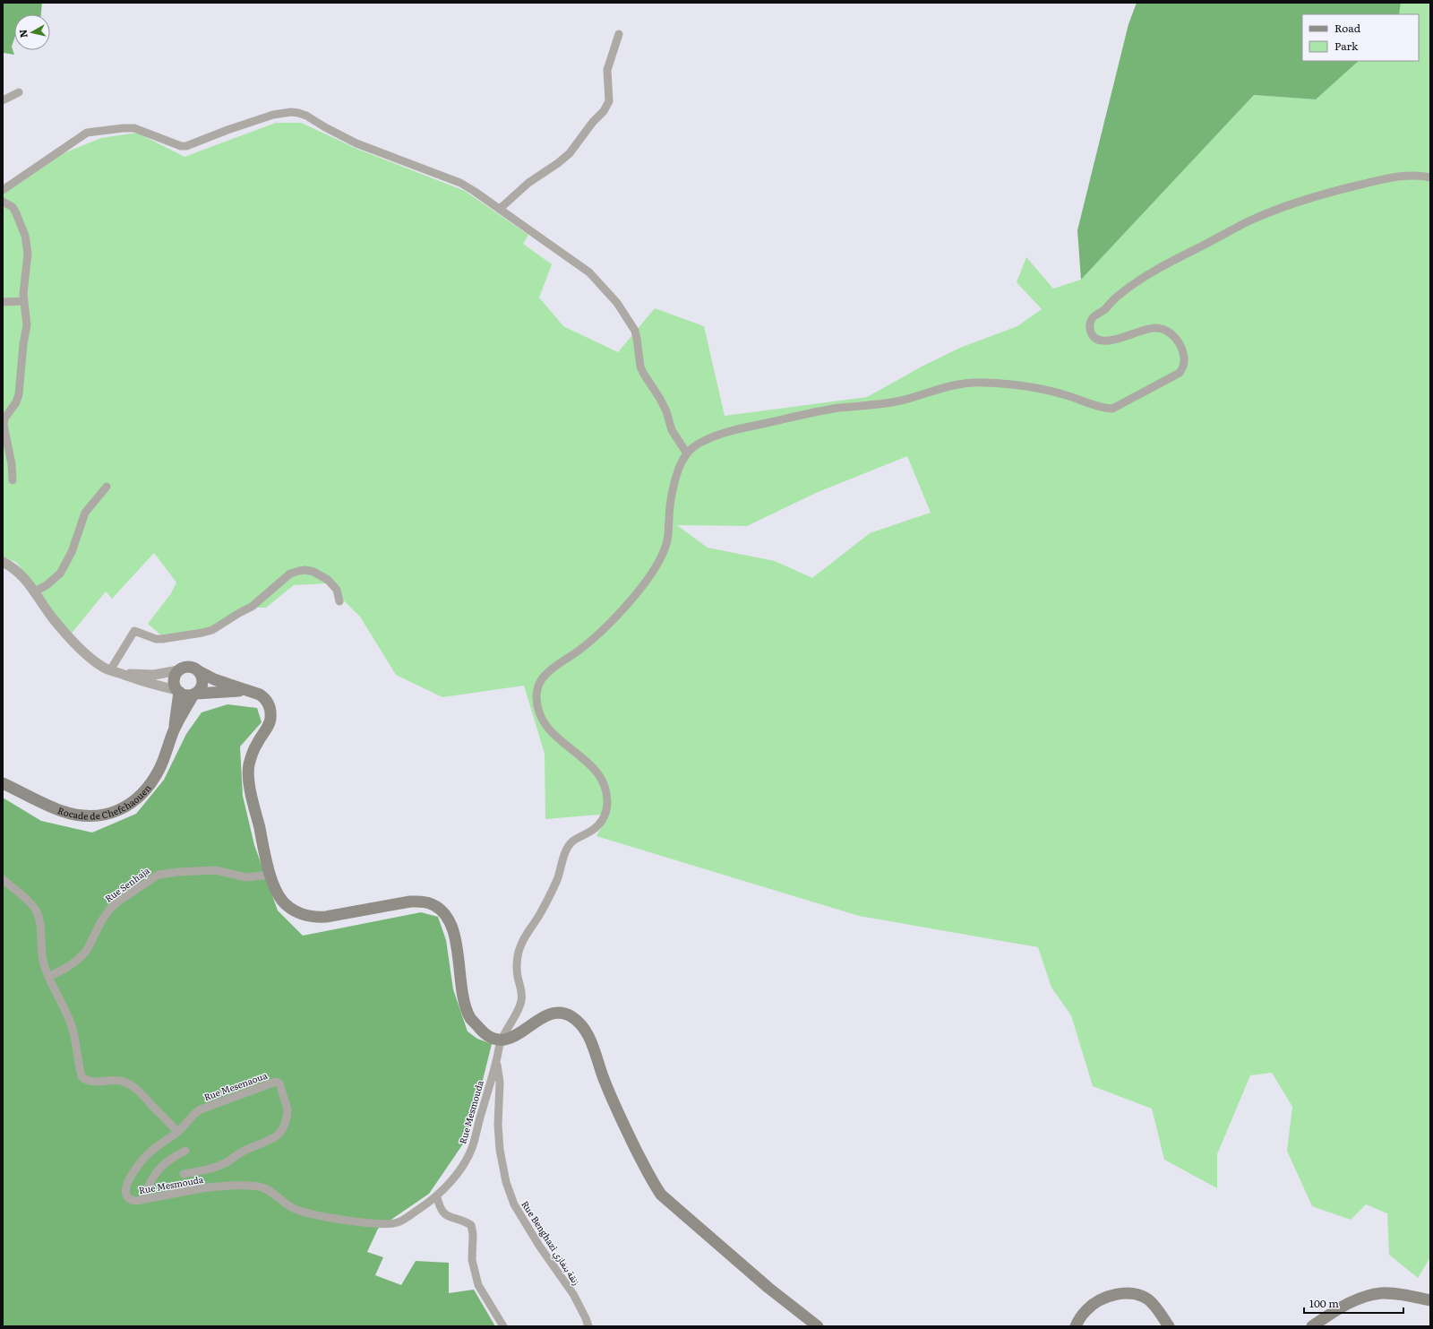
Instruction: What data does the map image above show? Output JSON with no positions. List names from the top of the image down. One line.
{"streets":{"main road":["Rocade de Chefchaouen"],"street":["Rue Senhaja","Rue Mesenaoua","Rue Mesmouda","Rue Benghazi زنقة بنغازي"]},"crossings":[["Rue Mesenaoua","Rue Mesmouda"],["Rue Mesmouda","Rue Benghazi زنقة بنغازي"]],"legend":["Road","Park"],"scale_bar":"100 m","north":"left"}
